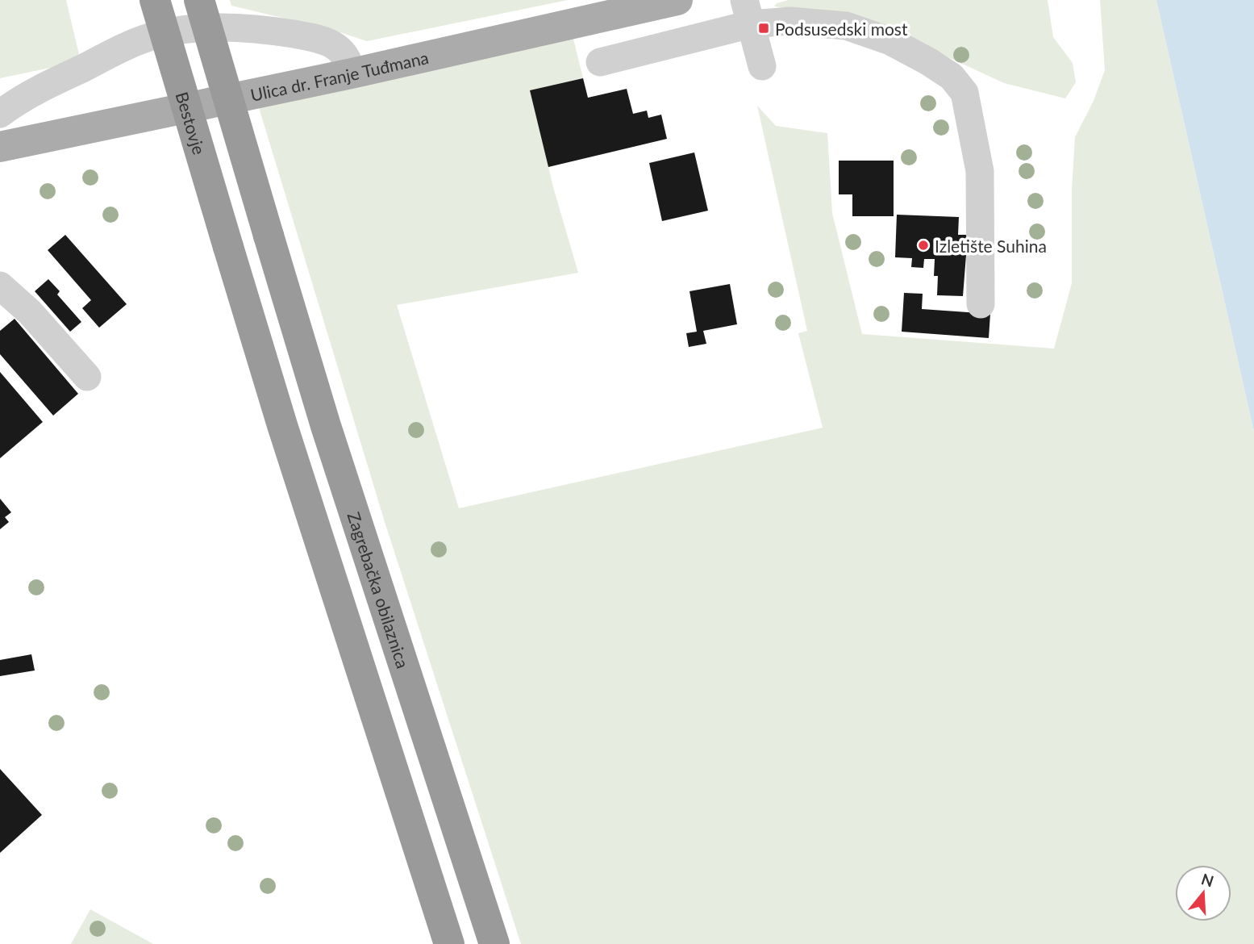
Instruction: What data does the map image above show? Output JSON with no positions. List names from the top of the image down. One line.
{"streets":{"highway":["Bestovje","Zagrebačka obilaznica"],"main road":["Ulica dr. Franje Tuđmana"]},"places":{"transit":["Podsusedski most"],"other":["Izletište Suhina"]},"north":"top"}
